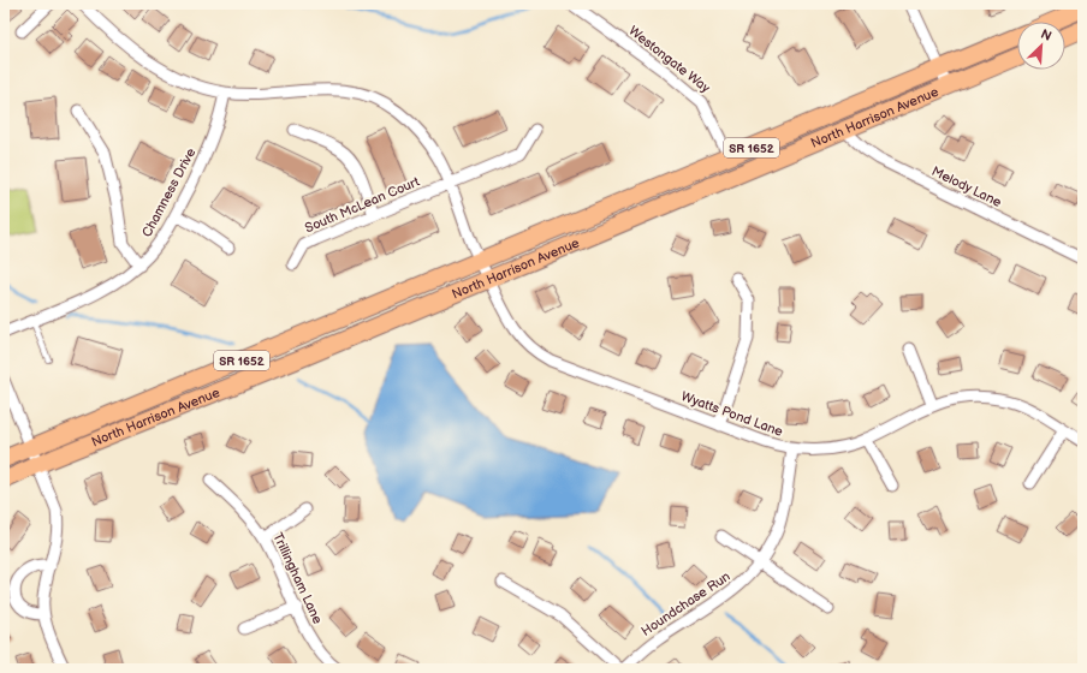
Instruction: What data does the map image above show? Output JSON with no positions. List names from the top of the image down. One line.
{"streets":{"main road":["North Harrison Avenue","SR 1652"],"street":["Westongate Way","Melody Lane","Chamness Drive","South McLean Court","Wyatts Pond Lane","Trillingham Lane","Houndchase Run"]},"crossings":[["Westongate Way","North Harrison Avenue"],["North Harrison Avenue","Melody Lane"],["North Harrison Avenue","Wyatts Pond Lane"],["Chamness Drive","Wyatts Pond Lane"],["South McLean Court","Wyatts Pond Lane"],["Wyatts Pond Lane","Houndchase Run"]],"north":"top right"}
